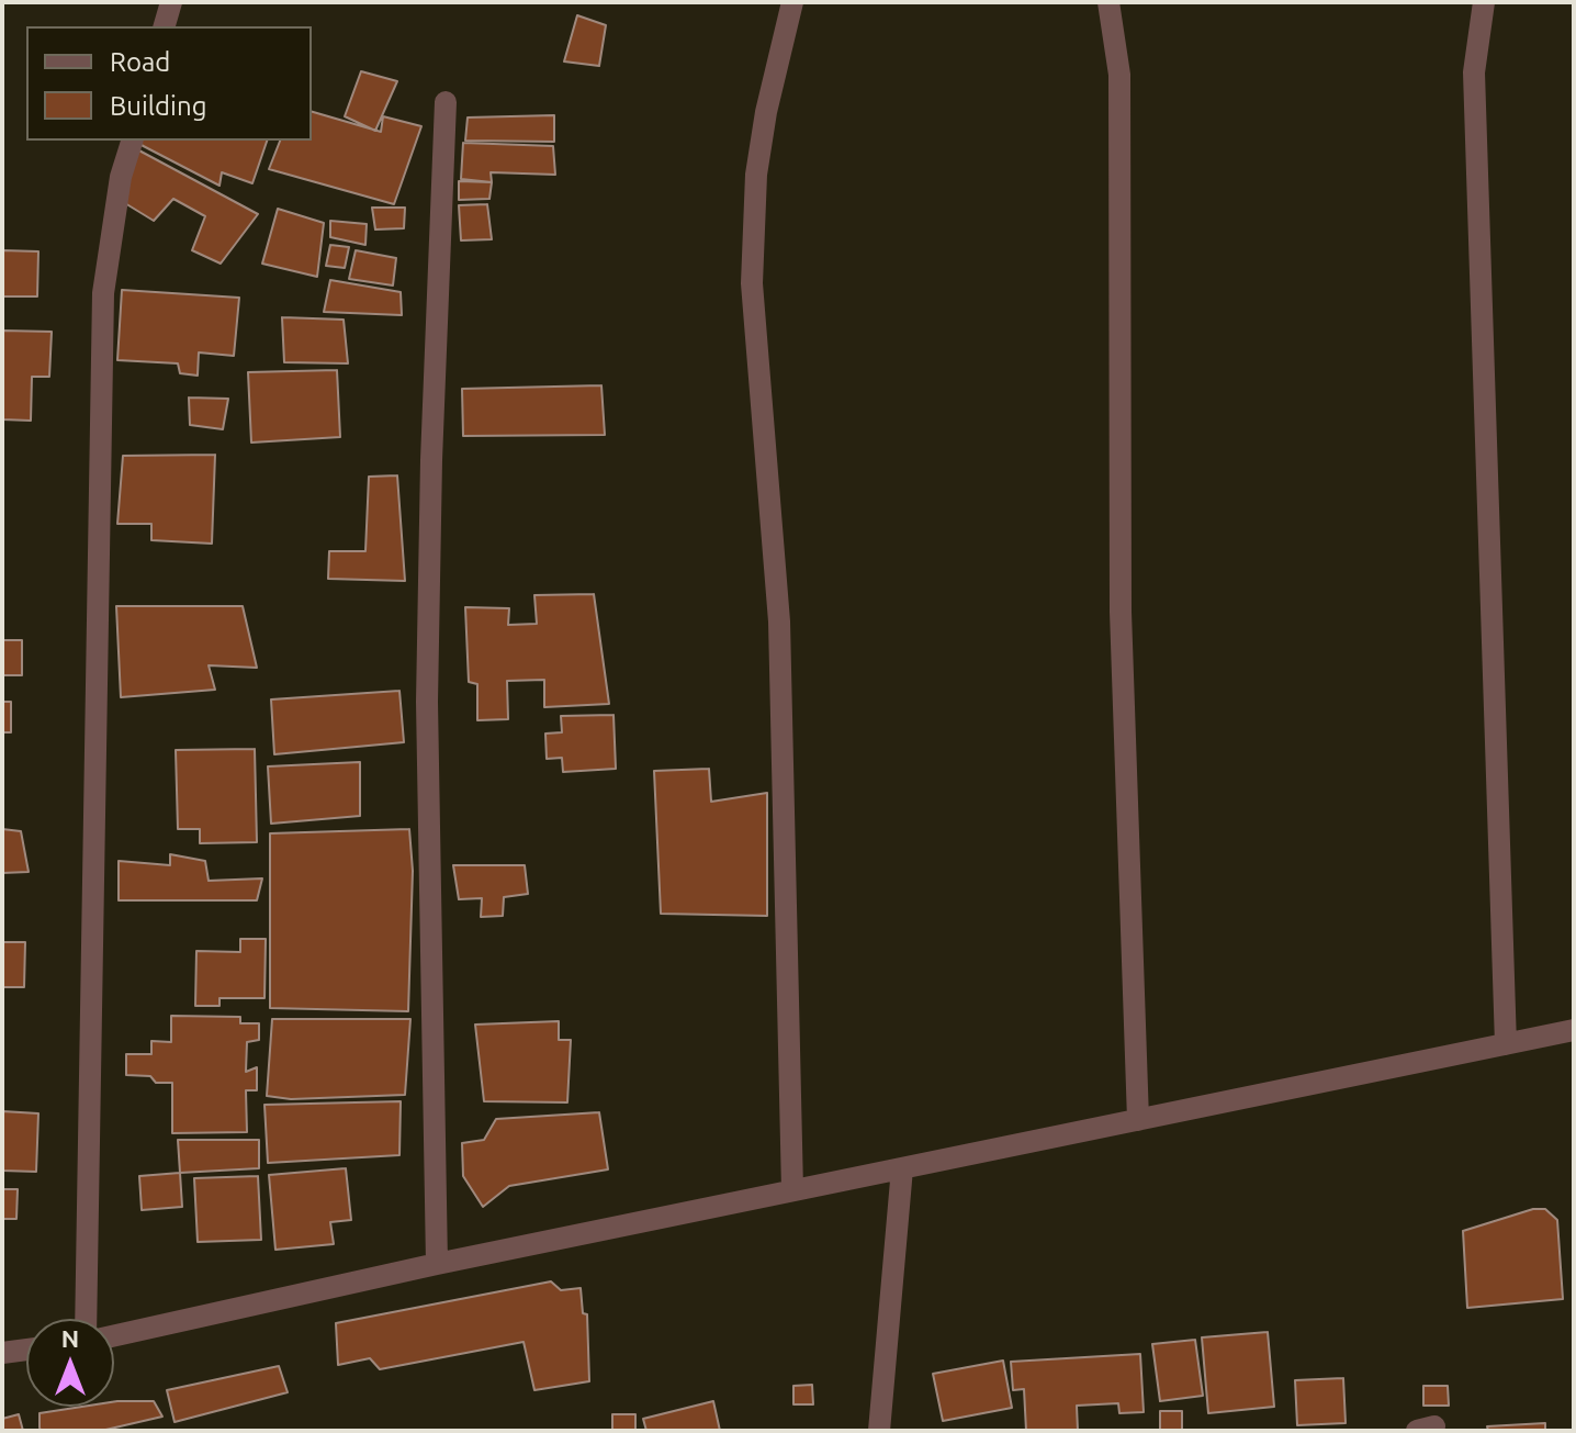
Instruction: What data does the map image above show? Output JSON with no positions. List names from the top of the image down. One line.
{"legend":["Road","Building"],"north":"top"}
